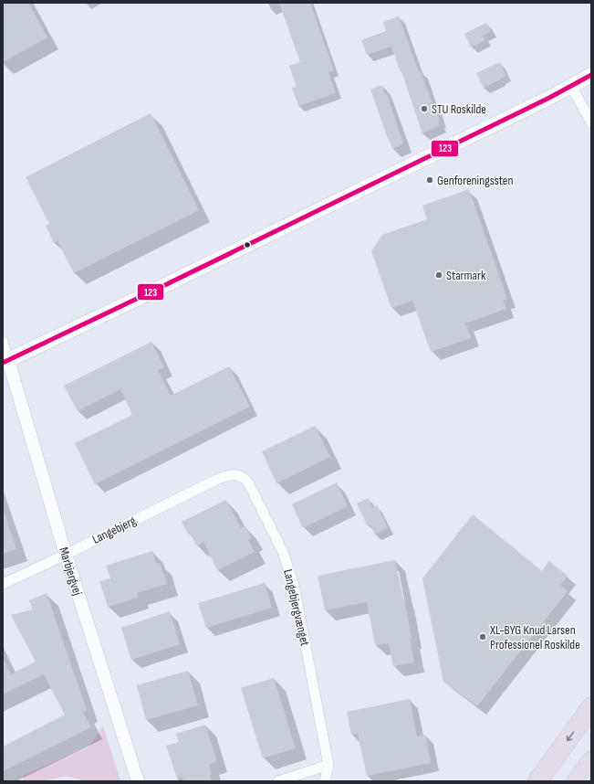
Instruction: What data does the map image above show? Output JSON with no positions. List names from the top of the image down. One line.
{"streets":{"street":["Langebjerg","Marbjergvej","Langebjergvænget"]},"crossings":[["Langebjerg","Marbjergvej"],["Langebjerg","Langebjergvænget"]],"places":["STU Roskilde","Genforeningssten","Starmark","XL-BYG Knud Larsen Professionel Roskilde"],"lines":["transit line 123"]}
